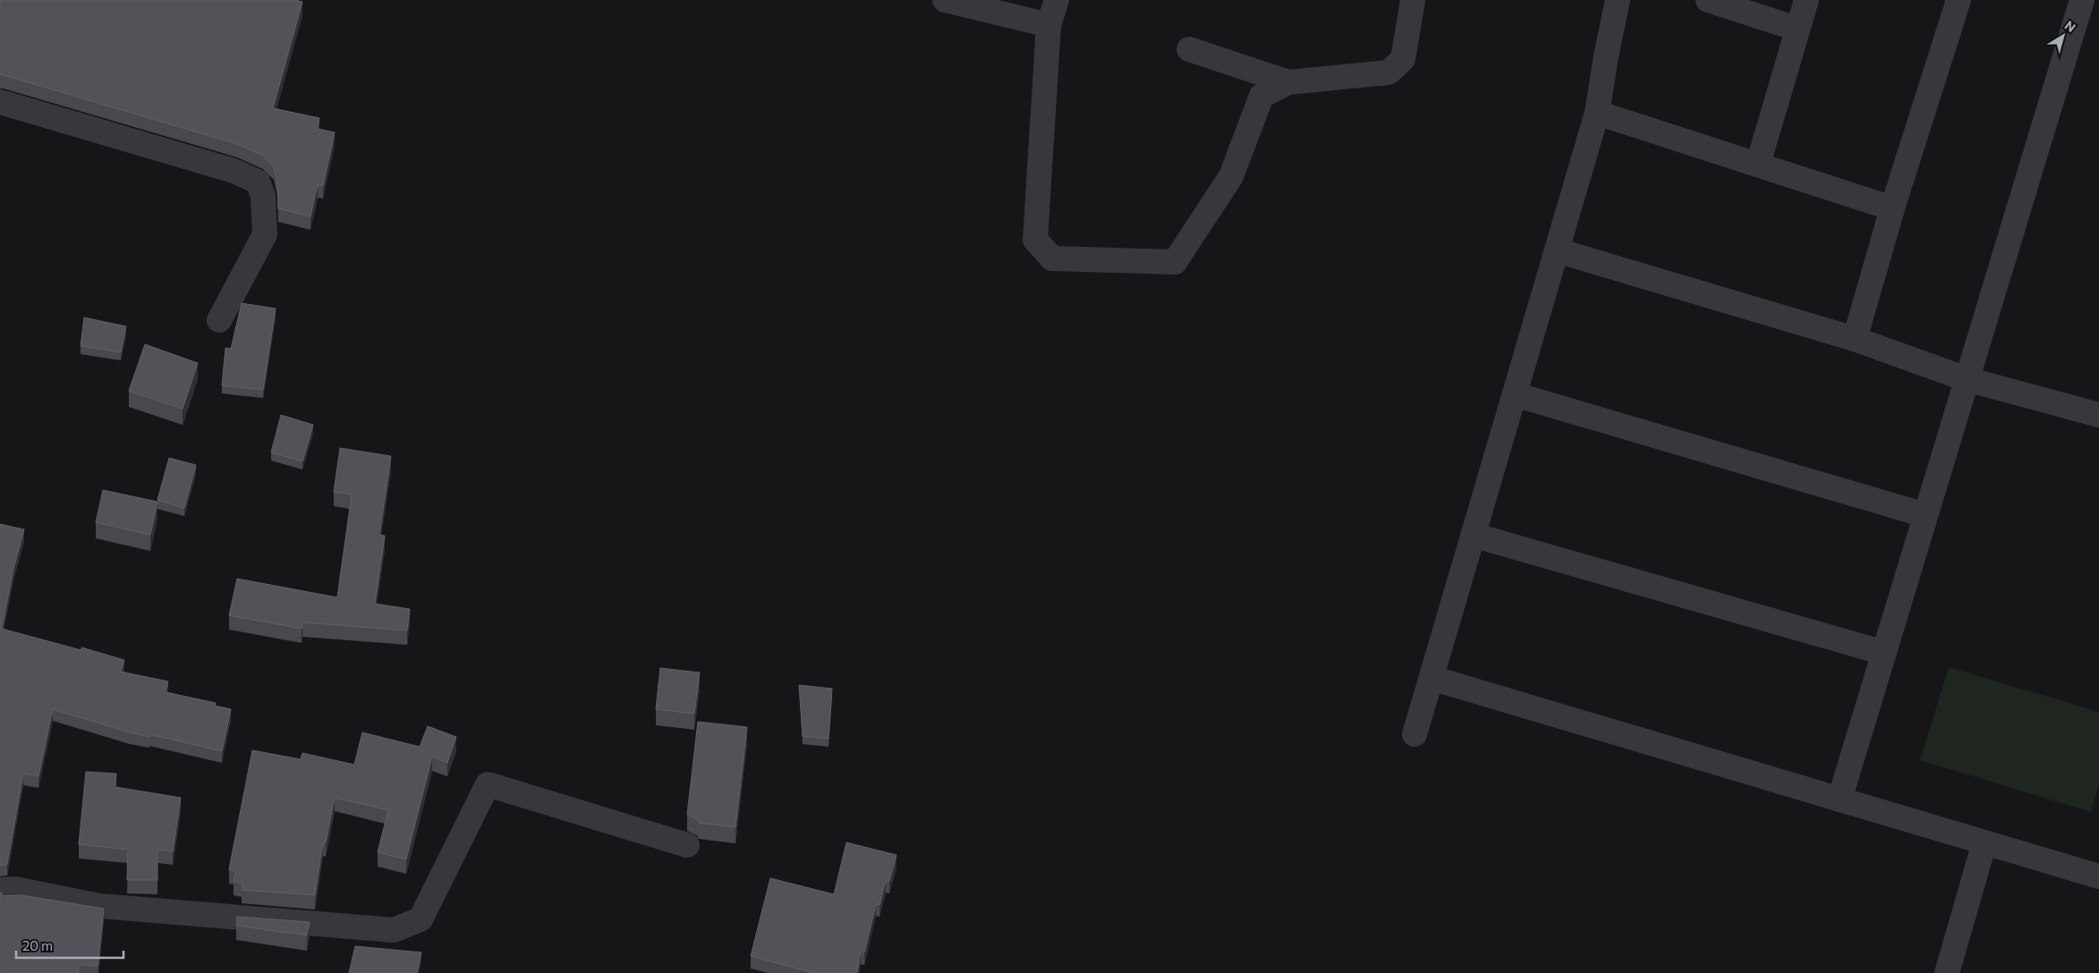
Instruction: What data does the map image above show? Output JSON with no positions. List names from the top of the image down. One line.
{"scale_bar":"20 m","north":"top right"}
